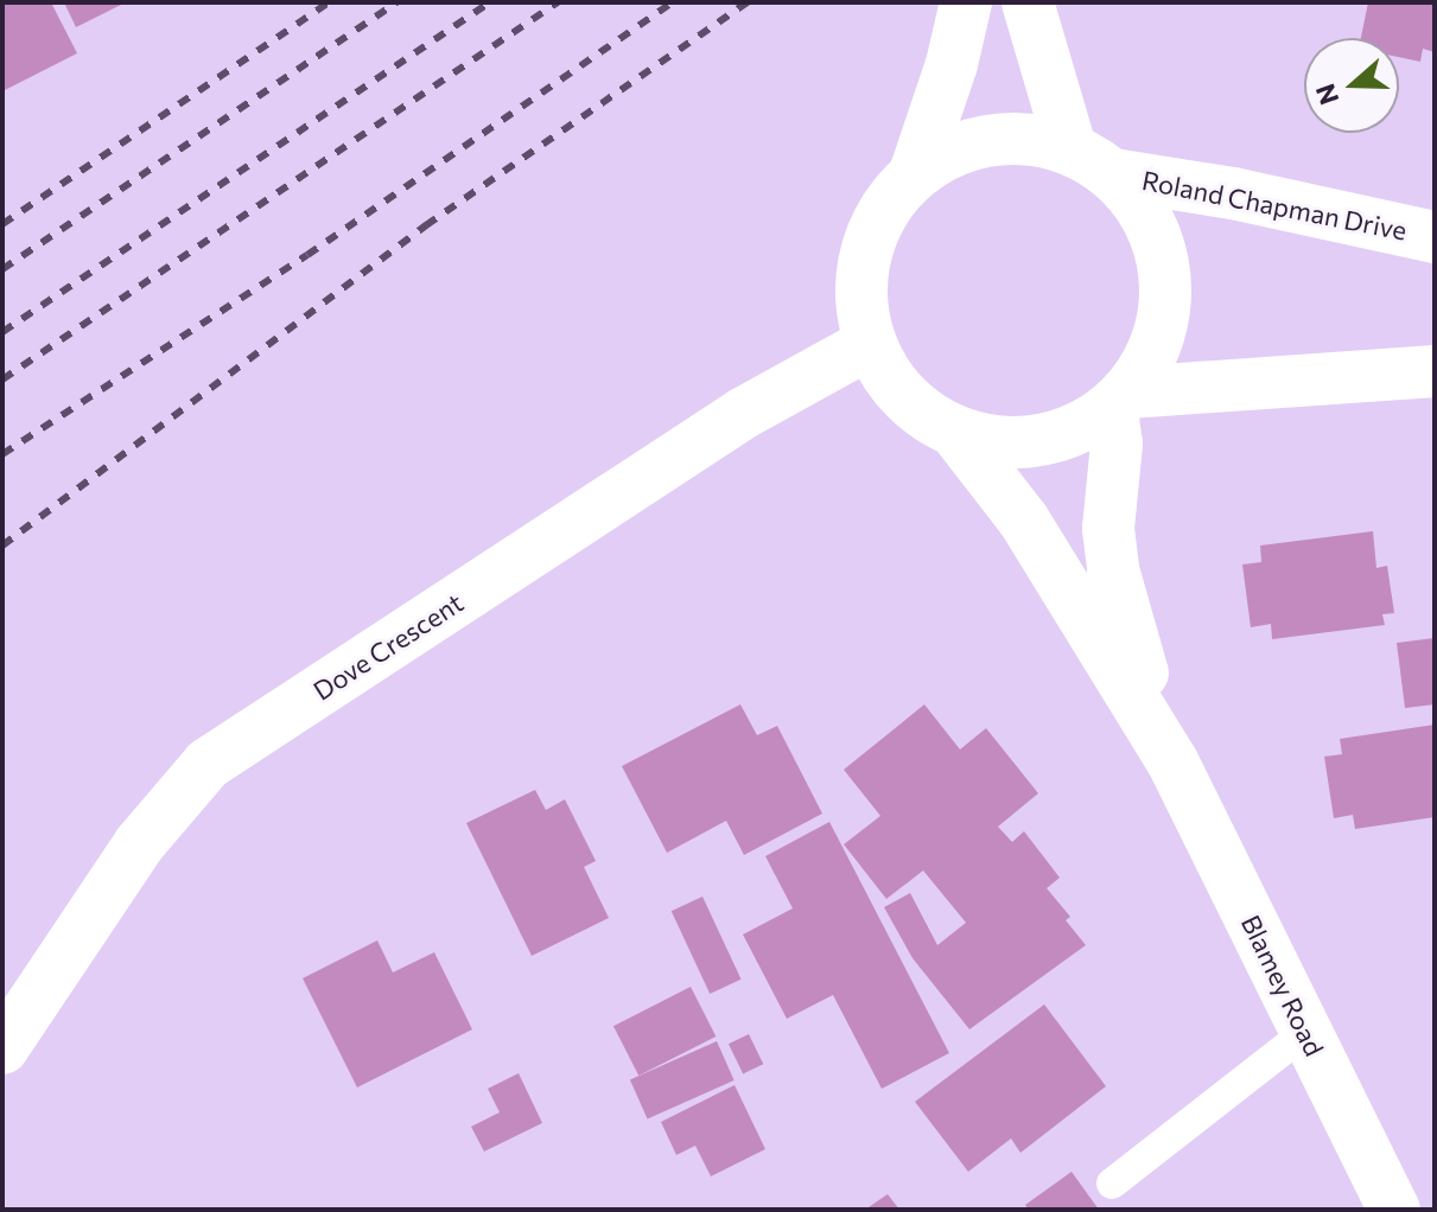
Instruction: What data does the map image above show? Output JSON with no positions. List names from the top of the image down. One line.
{"streets":{"street":["Roland Chapman Drive","Dove Crescent","Blamey Road"]},"crossings":[["Roland Chapman Drive","Dove Crescent"],["Roland Chapman Drive","Blamey Road"],["Dove Crescent","Blamey Road"]],"north":"left"}
